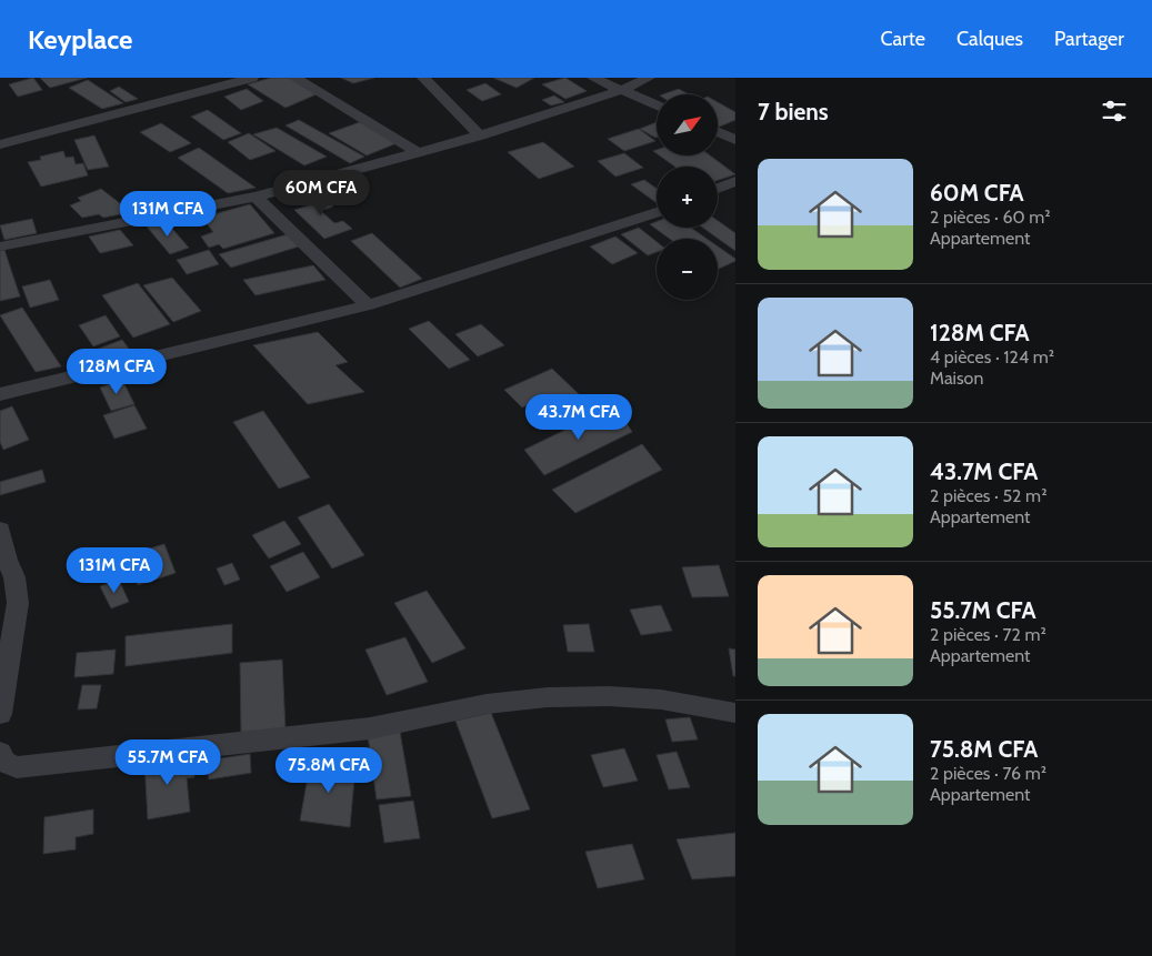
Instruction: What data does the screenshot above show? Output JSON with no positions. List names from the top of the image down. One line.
{"north":"top right","page":{"header":"Keyplace","nav":["Carte","Calques","Partager"],"heading":"7 biens","map_buttons":["+","−"],"list":[{"name":"60M CFA","note":"2 pièces · 60 m² · Appartement"},{"name":"128M CFA","note":"4 pièces · 124 m² · Maison"},{"name":"43.7M CFA","note":"2 pièces · 52 m² · Appartement"},{"name":"55.7M CFA","note":"2 pièces · 72 m² · Appartement"},{"name":"75.8M CFA","note":"2 pièces · 76 m² · Appartement"}],"price":["60M CFA","131M CFA","128M CFA","43.7M CFA","131M CFA","55.7M CFA","75.8M CFA"]}}
